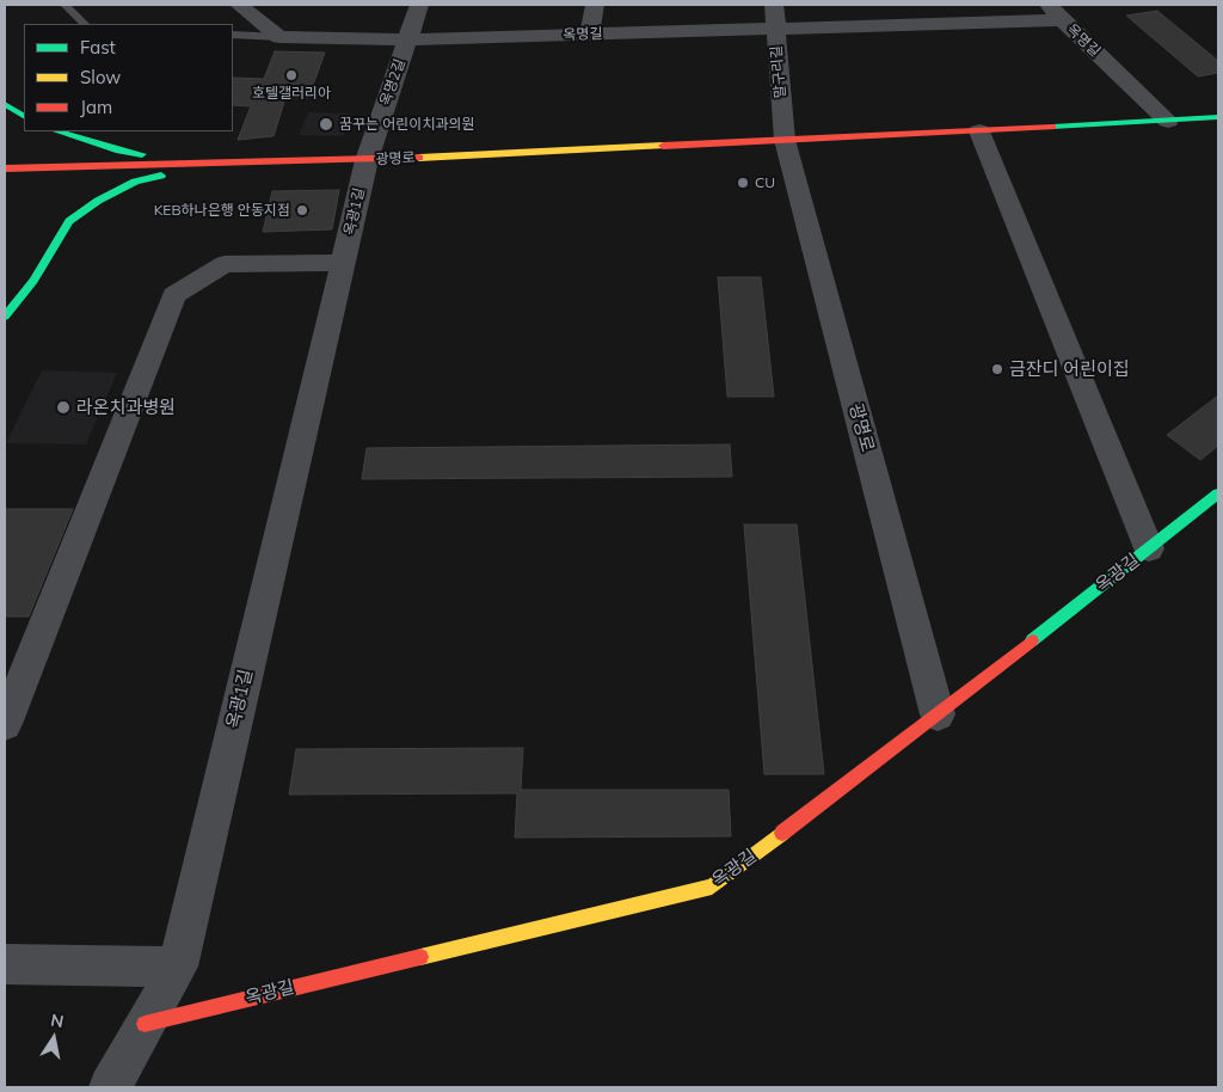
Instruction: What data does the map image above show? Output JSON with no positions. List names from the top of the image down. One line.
{"streets":{"street":["옥명길","말구리길","옥명2길","광명로","옥광1길","옥광길"]},"crossings":[["옥명길","말구리길"],["옥명길","옥명2길"],["옥명길","광명로"],["말구리길","광명로"],["옥명2길","광명로"],["옥명2길","옥광1길"],["광명로","옥광1길"],["광명로","옥광길"]],"places":["호텔갤러리아","꿈꾸는 어린이치과의원","CU","KEB하나은행 안동지점","금잔디 어린이집","라온치과병원"],"legend":["Fast","Slow","Jam"],"north":"top"}
